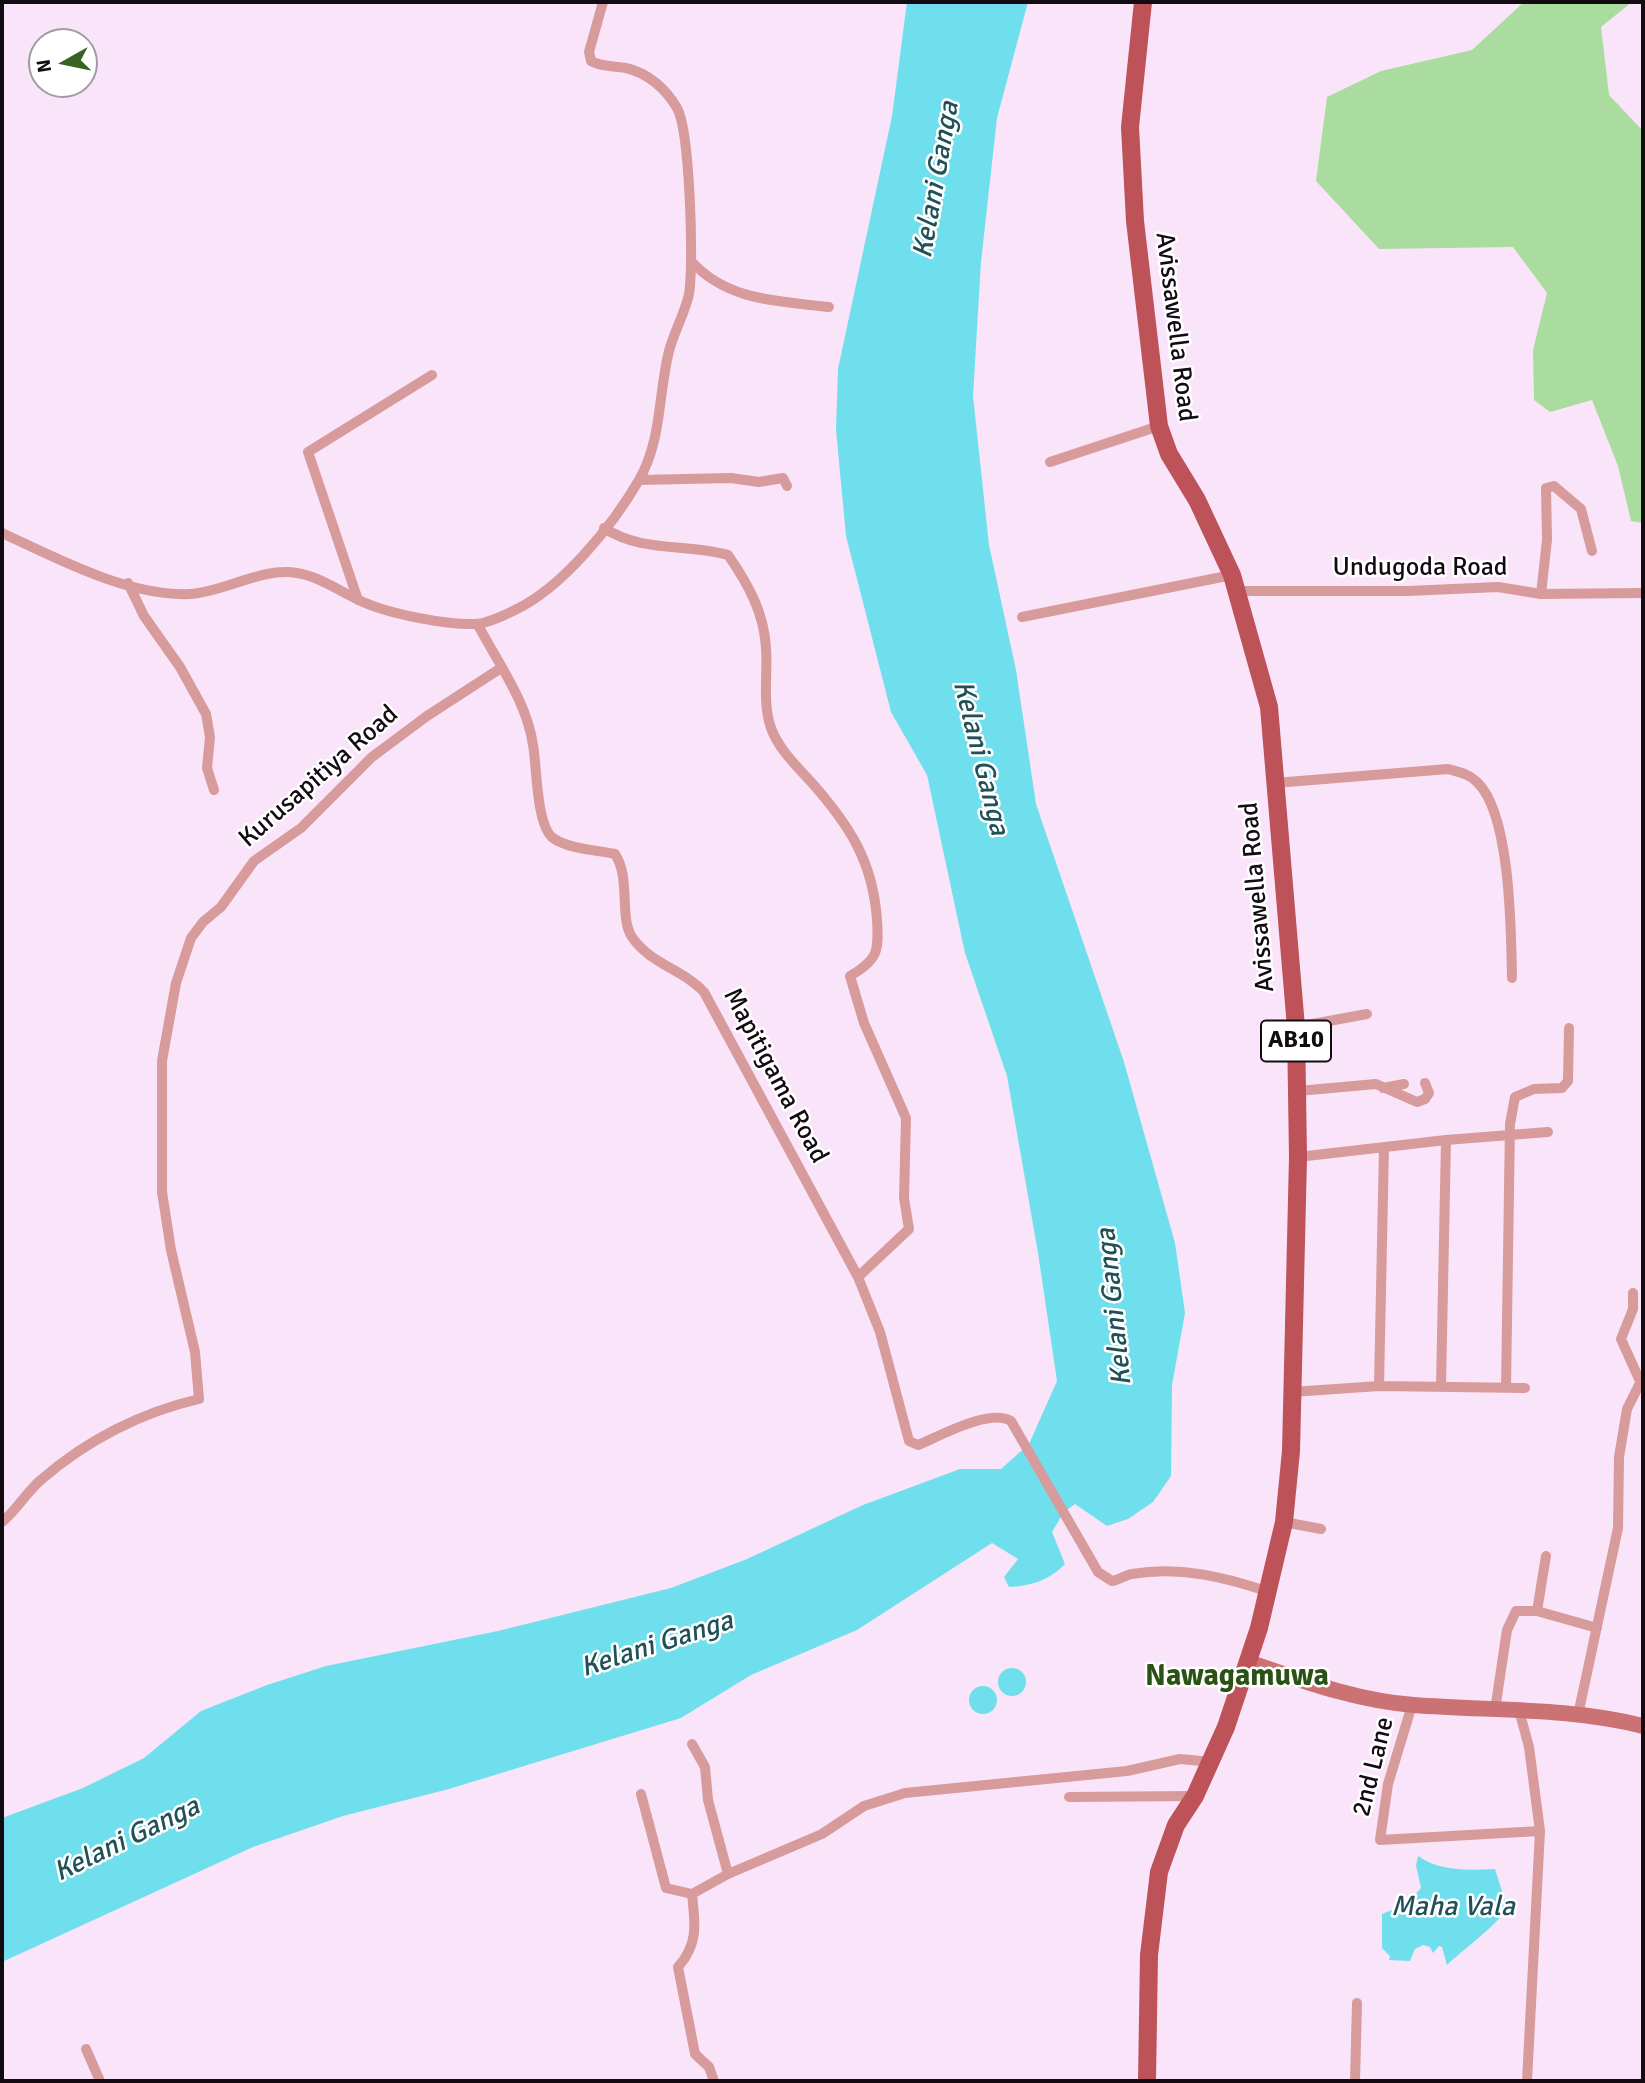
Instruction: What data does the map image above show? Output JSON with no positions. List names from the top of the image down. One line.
{"streets":{"main road":["Avissawella Road","AB10"],"street":["Undugoda Road","Kurusapitiya Road","Mapitigama Road","2nd Lane"]},"crossings":[["Avissawella Road","Undugoda Road"],["Avissawella Road","Mapitigama Road"],["Kurusapitiya Road","Mapitigama Road"]],"districts":["Nawagamuwa"],"water":["Kelani Ganga","Maha Vala"],"north":"left"}
